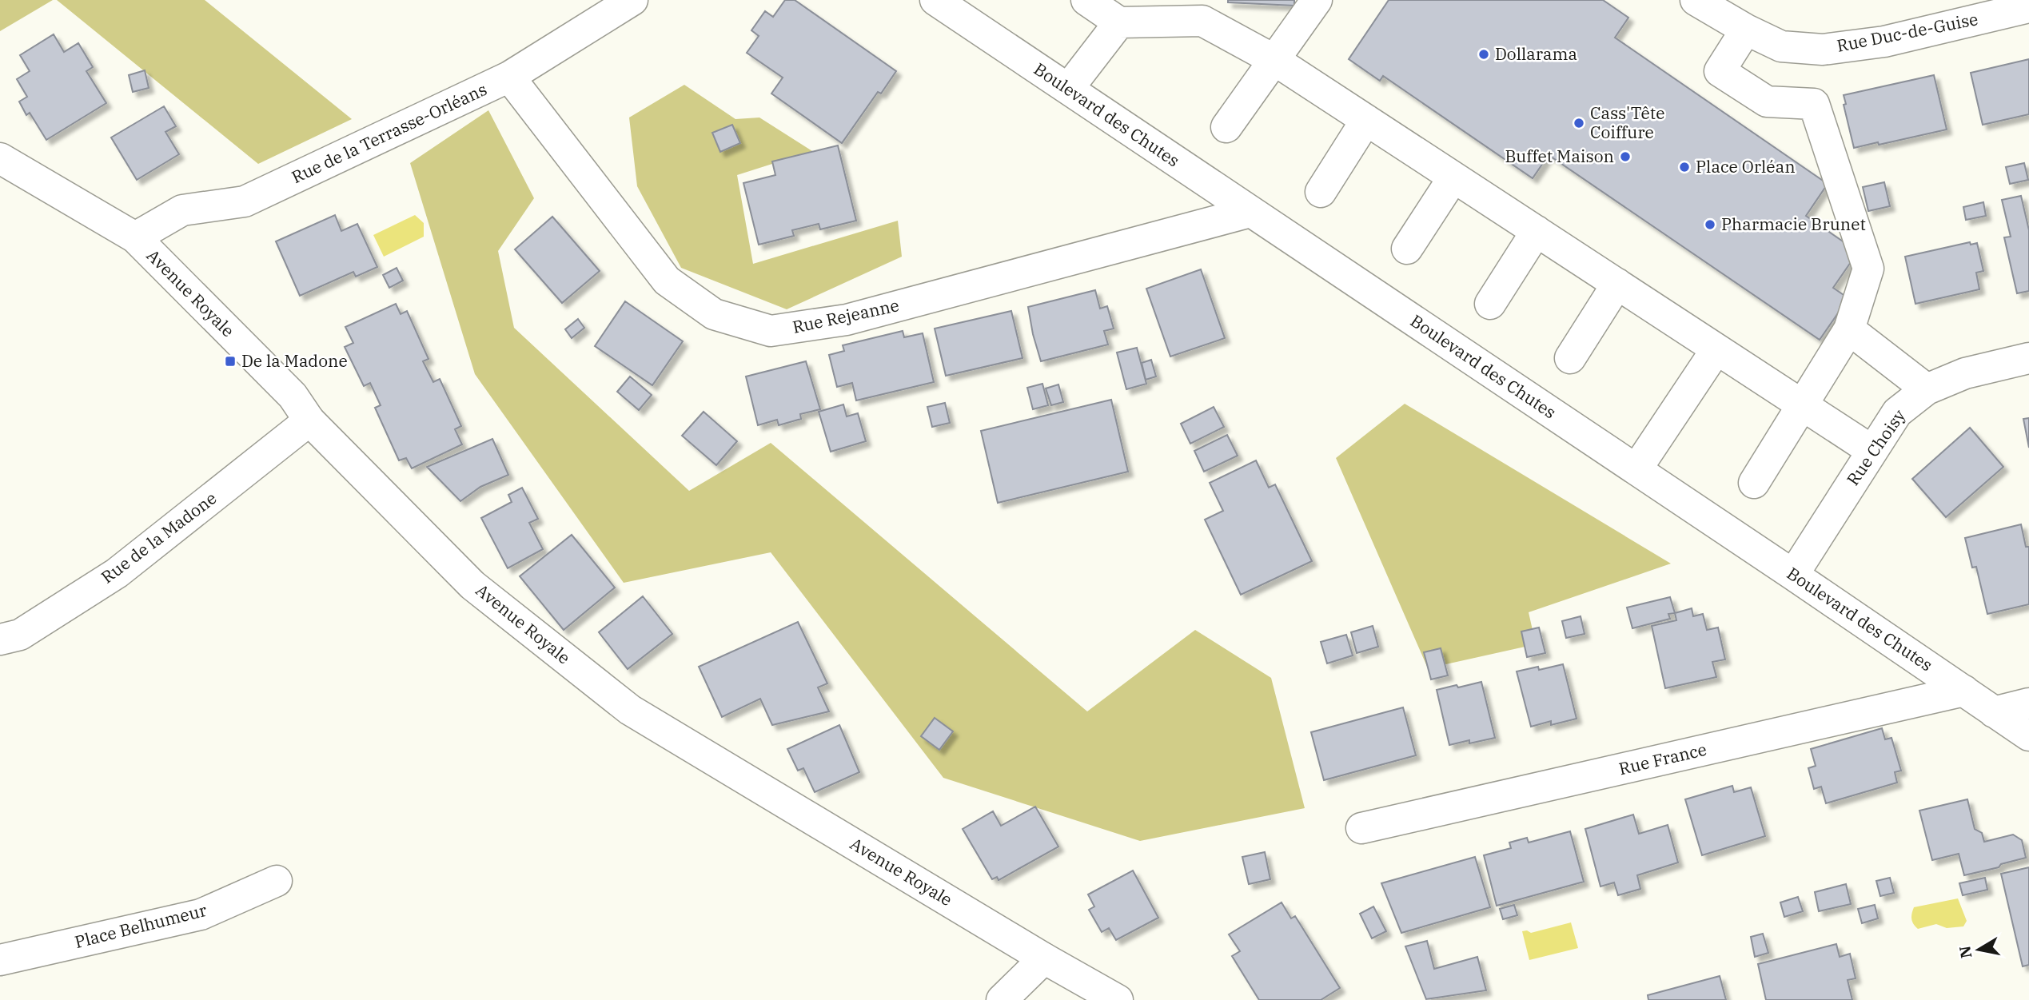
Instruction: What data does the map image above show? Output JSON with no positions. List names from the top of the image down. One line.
{"streets":{"street":["Rue Duc-de-Guise","Boulevard des Chutes","Rue de la Terrasse-Orléans","Avenue Royale","Rue Rejeanne","Rue Choisy","Rue de la Madone","Rue France","Place Belhumeur"]},"crossings":[["Boulevard des Chutes","Rue Rejeanne"],["Boulevard des Chutes","Rue Choisy"],["Boulevard des Chutes","Rue France"],["Rue de la Terrasse-Orléans","Avenue Royale"],["Rue de la Terrasse-Orléans","Rue Rejeanne"],["Avenue Royale","Rue de la Madone"]],"places":{"other":["Dollarama","Cass'Tête Coiffure","Buffet Maison","Place Orléan","Pharmacie Brunet"],"transit":["De la Madone"]},"north":"left"}
